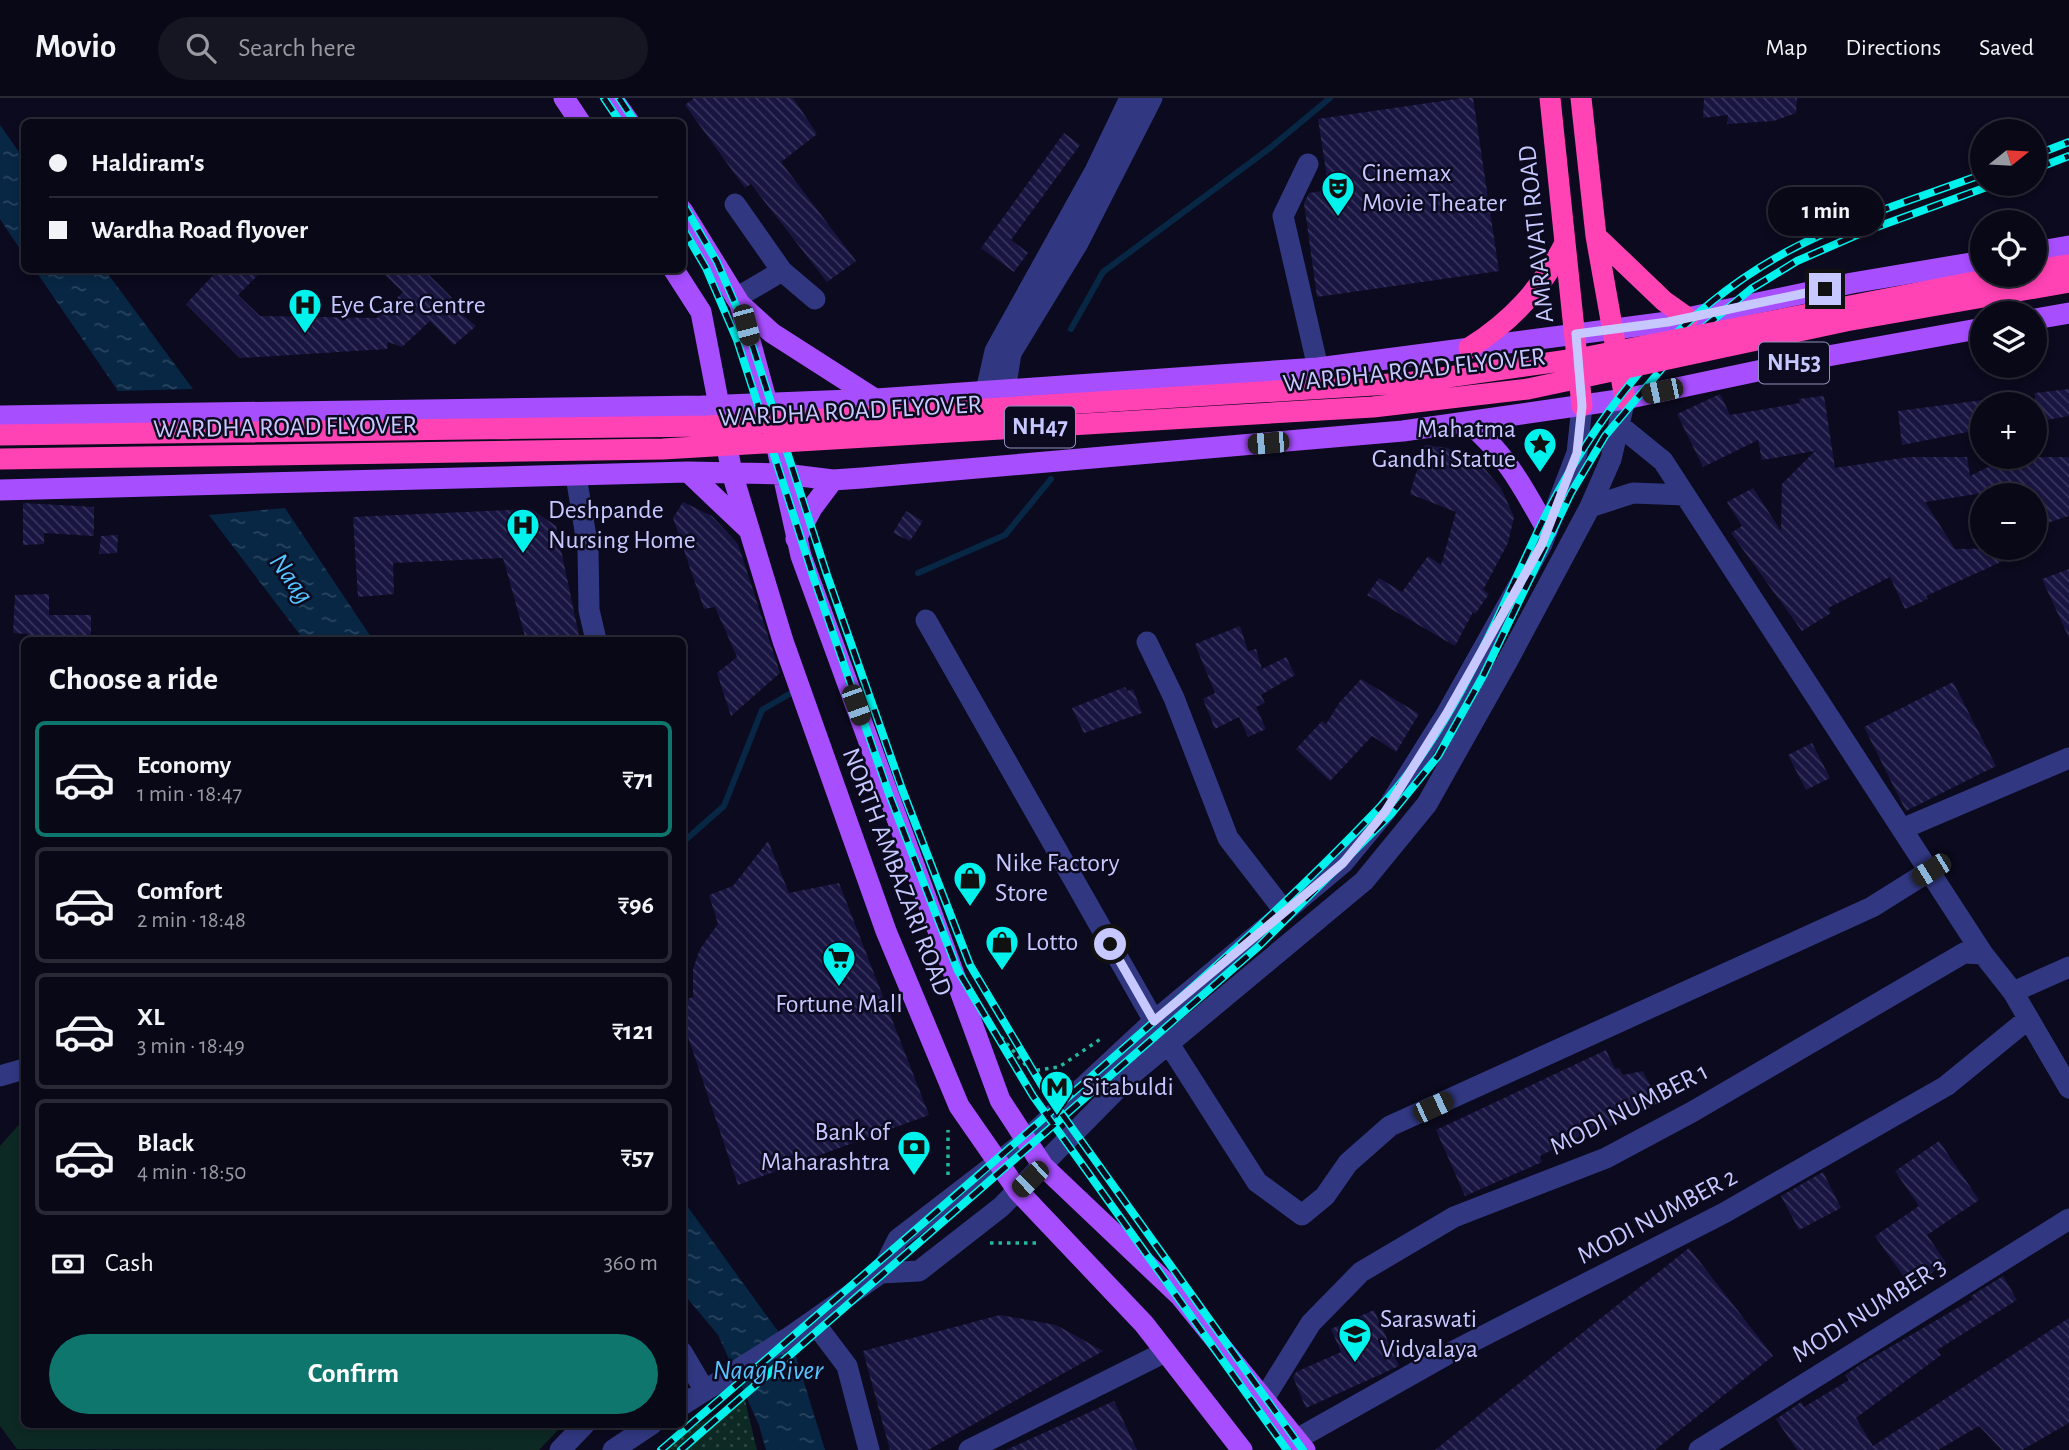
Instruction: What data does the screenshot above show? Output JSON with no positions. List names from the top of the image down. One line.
{"streets":{"highway":["AMRAVATI ROAD","WARDHA ROAD FLYOVER","NH47"],"main road":["NH53","NORTH AMBAZARI ROAD"],"street":["MODI NUMBER 1","MODI NUMBER 2","MODI NUMBER 3"]},"water":["Naag","Naag River"],"places":{"theatre":["Cinemax Movie Theater"],"hospital":["Eye Care Centre","Deshpande Nursing Home"],"place":["Mahatma Gandhi Statue"],"shop":["Nike Factory Store","Lotto"],"supermarket":["Fortune Mall"],"metro station":["Sitabuldi"],"bank":["Bank of Maharashtra"],"school or university":["Saraswati Vidyalaya"]},"north":"right","page":{"header":"Movio","search":"Search here","nav":["Map","Directions","Saved"],"map_buttons":["+","−"],"banner":["Haldiram's","Wardha Road flyover"],"bubble":"1 min","heading":"Choose a ride","list":[{"name":"Economy","note":"1 min · 18:47","value":"₹71"},{"name":"Comfort","note":"2 min · 18:48","value":"₹96"},{"name":"XL","note":"3 min · 18:49","value":"₹121"},{"name":"Black","note":"4 min · 18:50","value":"₹57"}],"pay":["Cash","360 m"],"buttons":"Confirm"}}
